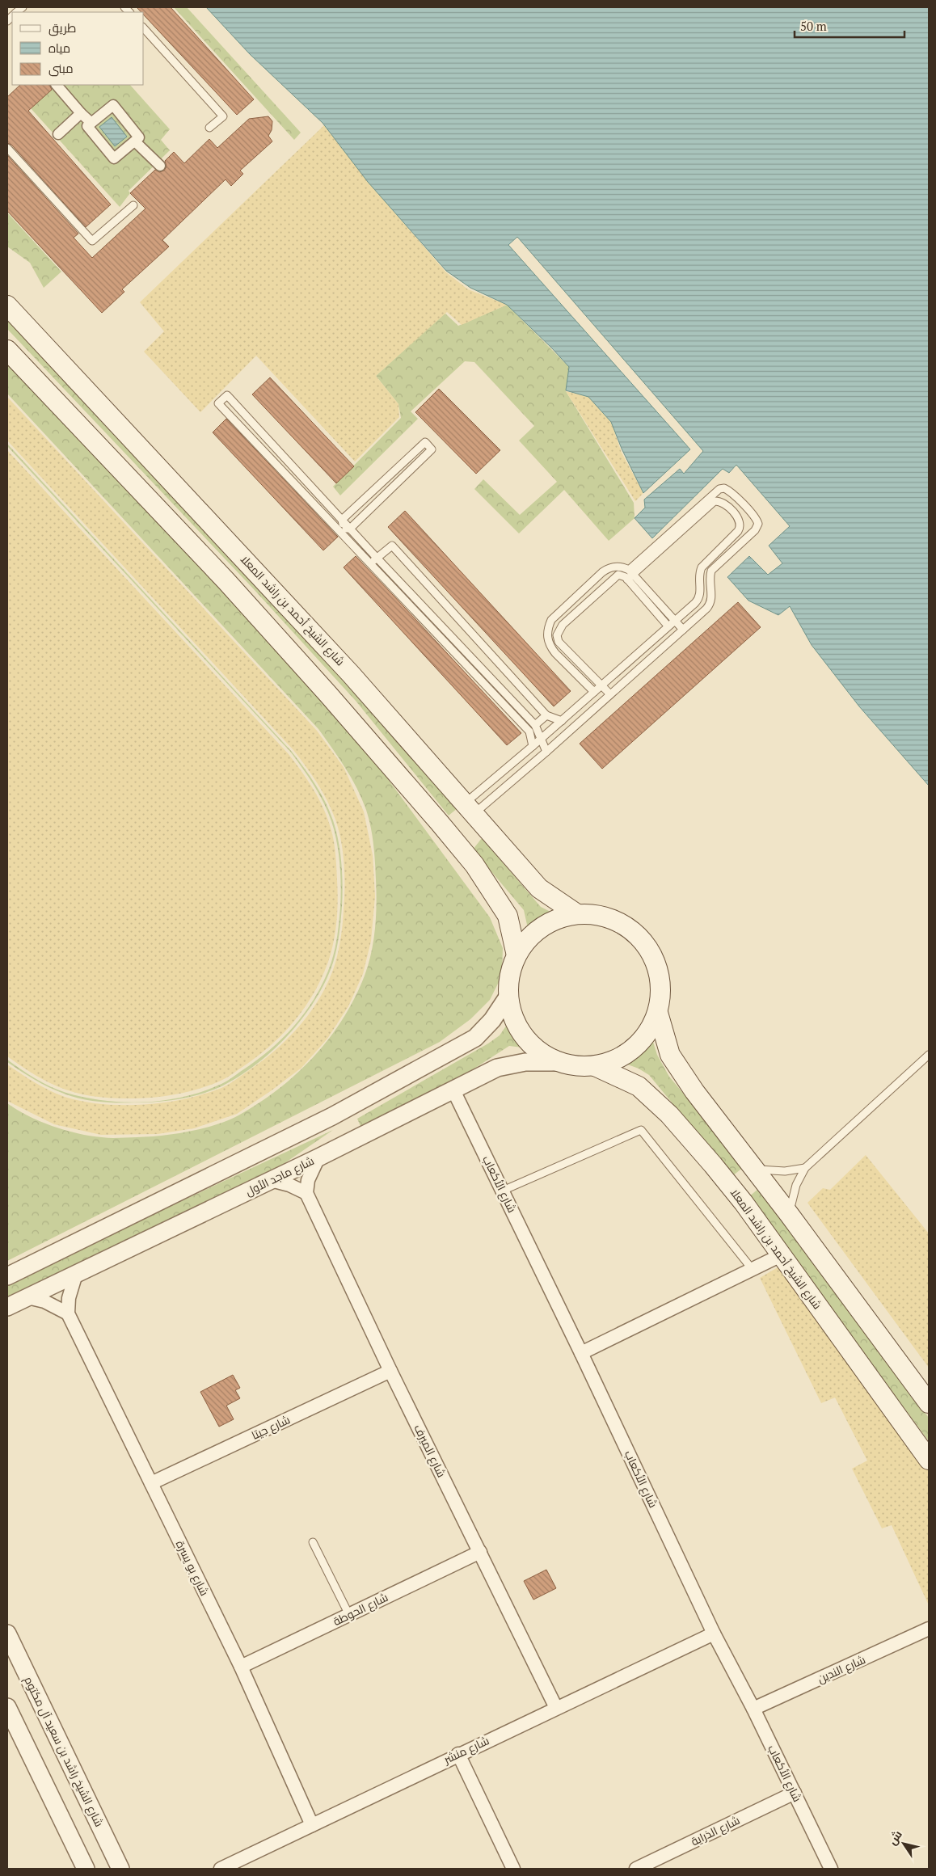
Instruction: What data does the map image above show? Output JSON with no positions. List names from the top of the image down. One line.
{"streets":{"main road":["شارع الشيخ أحمد بن راشد المعلا"],"street":["شارع ماجد الأول","شارع الأكعاب","شارع جيتا","شارع الميرف","شارع بو يسرة","شارع الحوطة","شارع الندين","شارع منشر","شارع الشيخ راشد بن سعيد آل مكتوم","شارع الذراية"]},"crossings":[["شارع ماجد الأول","شارع الأكعاب"],["شارع الأكعاب","شارع الندين"],["شارع الأكعاب","شارع منشر"],["شارع الأكعاب","شارع الذراية"],["شارع جيتا","شارع الميرف"],["شارع جيتا","شارع بو يسرة"],["شارع الميرف","شارع الحوطة"],["شارع الميرف","شارع منشر"],["شارع بو يسرة","شارع الحوطة"],["شارع بو يسرة","شارع منشر"]],"legend":["طريق","مياه","مبنى"],"scale_bar":"50 m","north":"top left"}
